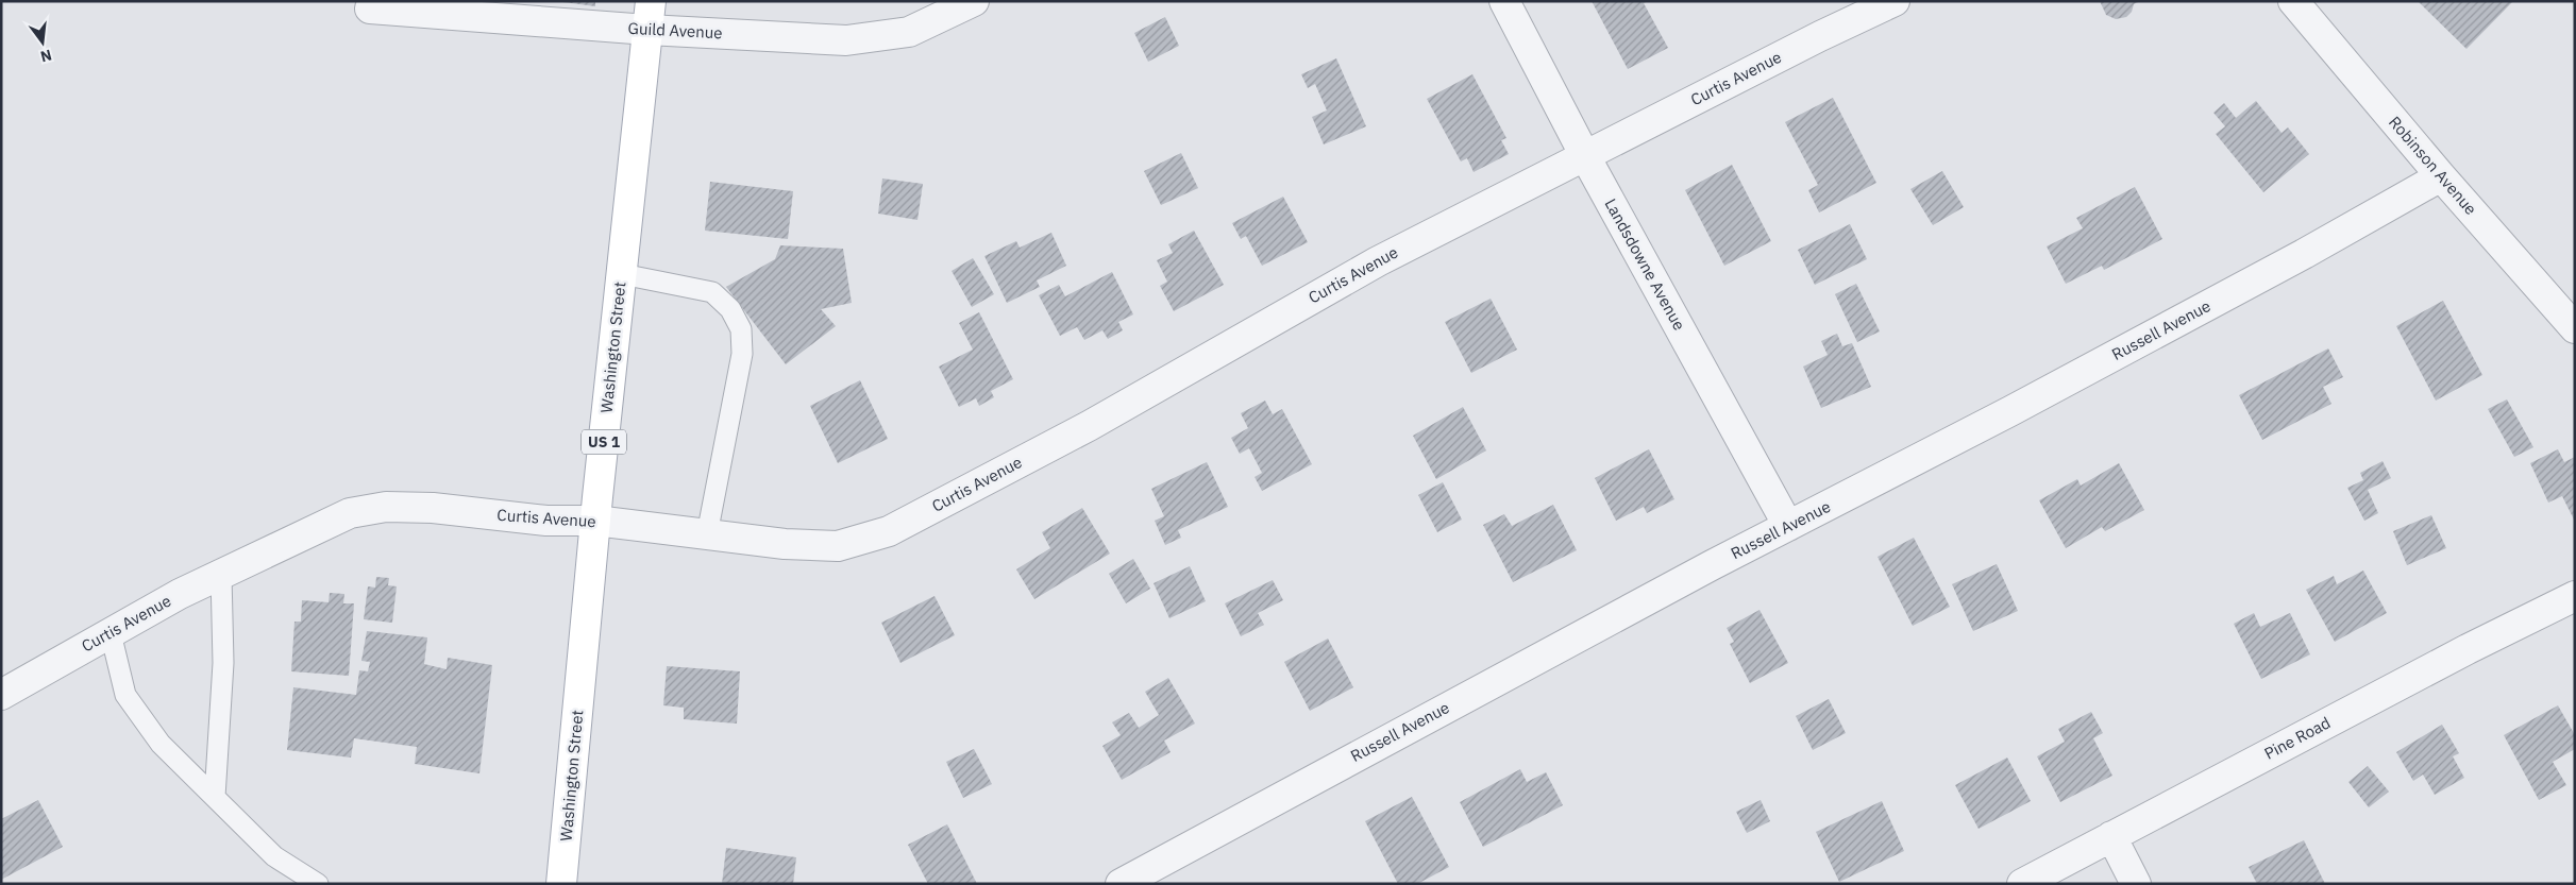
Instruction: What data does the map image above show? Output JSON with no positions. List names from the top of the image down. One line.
{"streets":{"main road":["Washington Street","US 1"],"street":["Guild Avenue","Curtis Avenue","Robinson Avenue","Landsdowne Avenue","Russell Avenue","Pine Road"]},"crossings":[["Guild Avenue","Washington Street"],["Curtis Avenue","Landsdowne Avenue"],["Curtis Avenue","Washington Street"],["Robinson Avenue","Russell Avenue"],["Landsdowne Avenue","Russell Avenue"]],"north":"bottom"}
